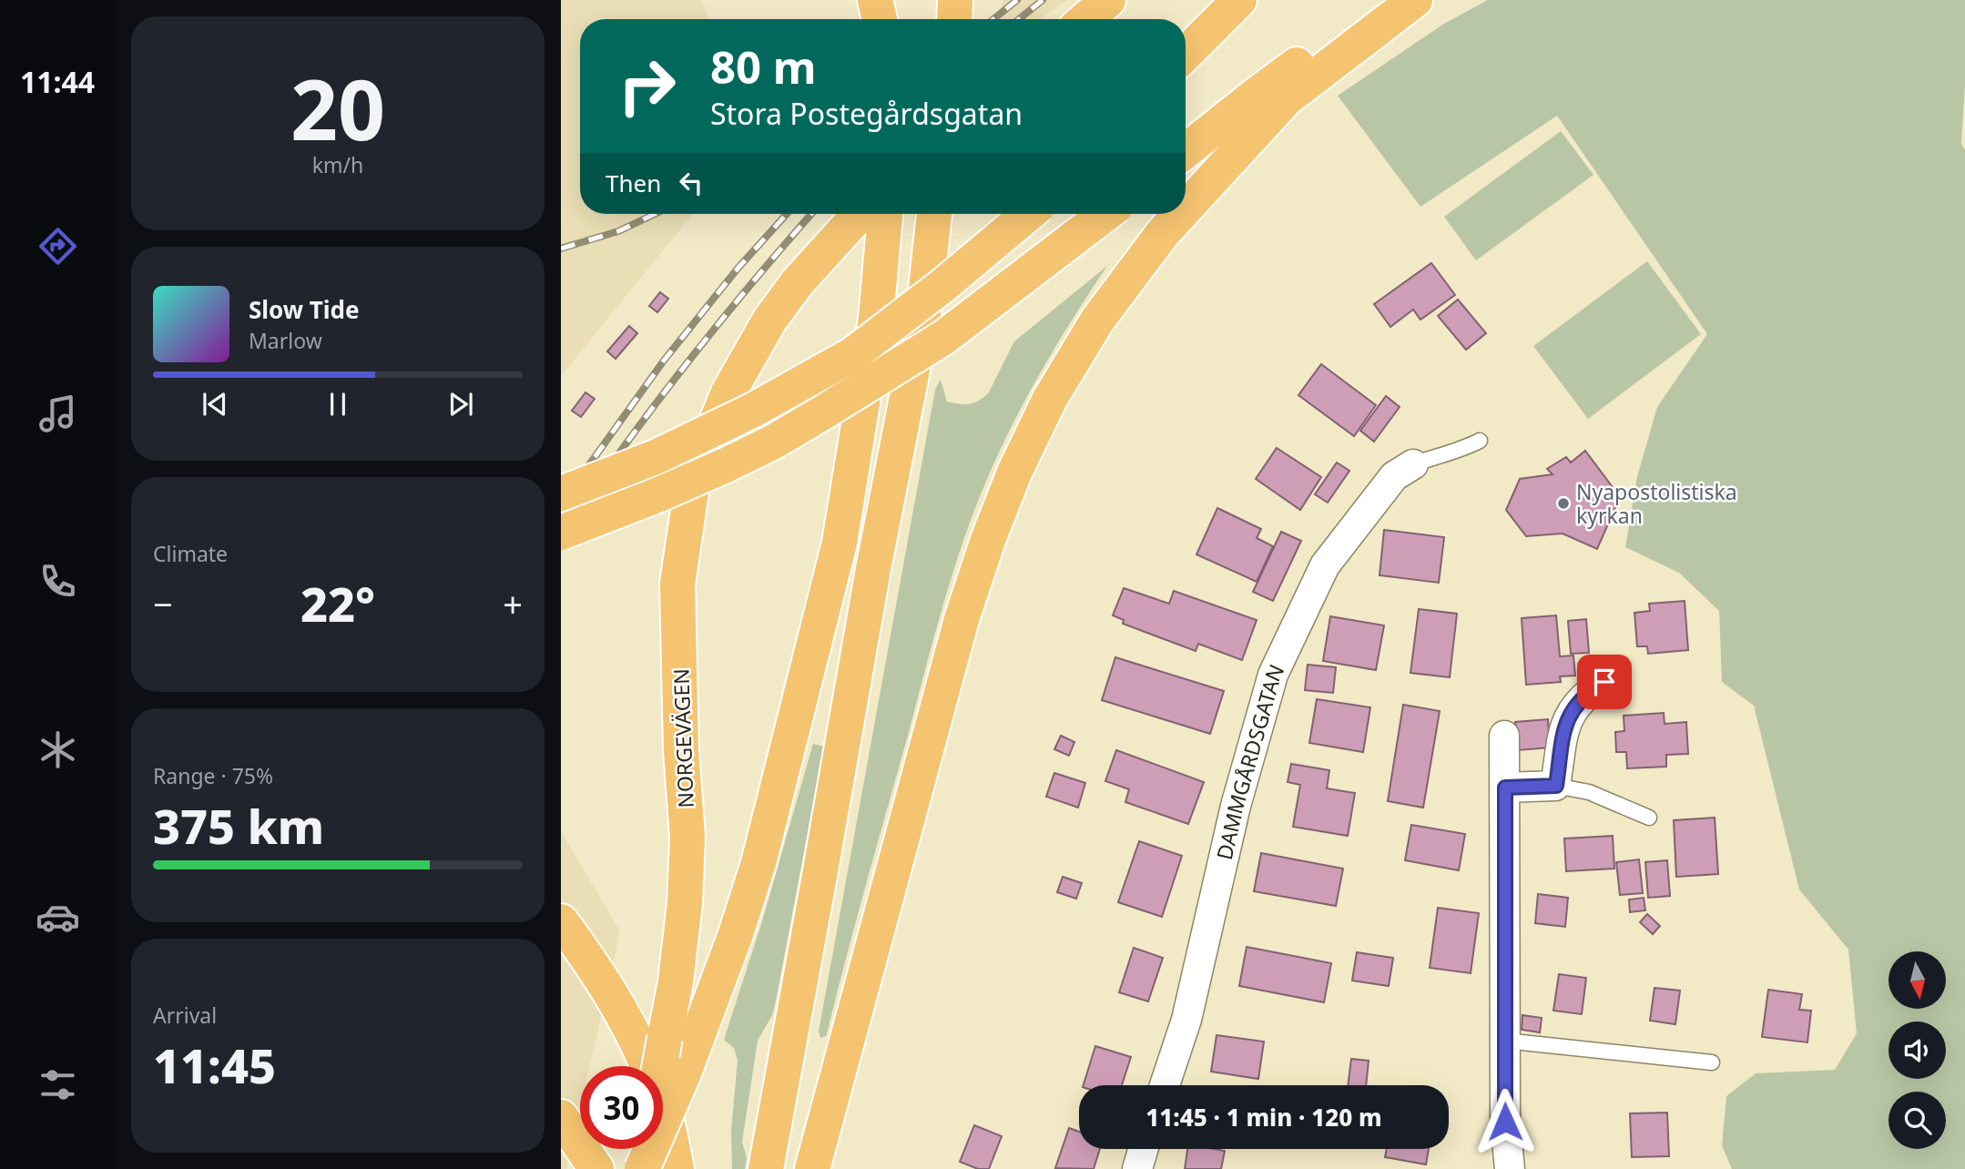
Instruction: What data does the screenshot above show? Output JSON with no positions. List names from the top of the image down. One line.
{"streets":{"highway":["NORGEVÄGEN"],"street":["DAMMGÅRDSGATAN"]},"places":["Nyapostolistiska kyrkan"],"north":"bottom","page":{"tabs":"11:44","tile":[["20","km/h"],"Climate",["Range · 75%","375 km"],["Arrival","11:45"]],"turn":["80 m","Stora Postegårdsgatan"],"then":"Then","song":["Slow Tide","Marlow"],"heat":["−","22°","+"],"limit":"30","trip":"11:45 · 1 min · 120 m"}}
